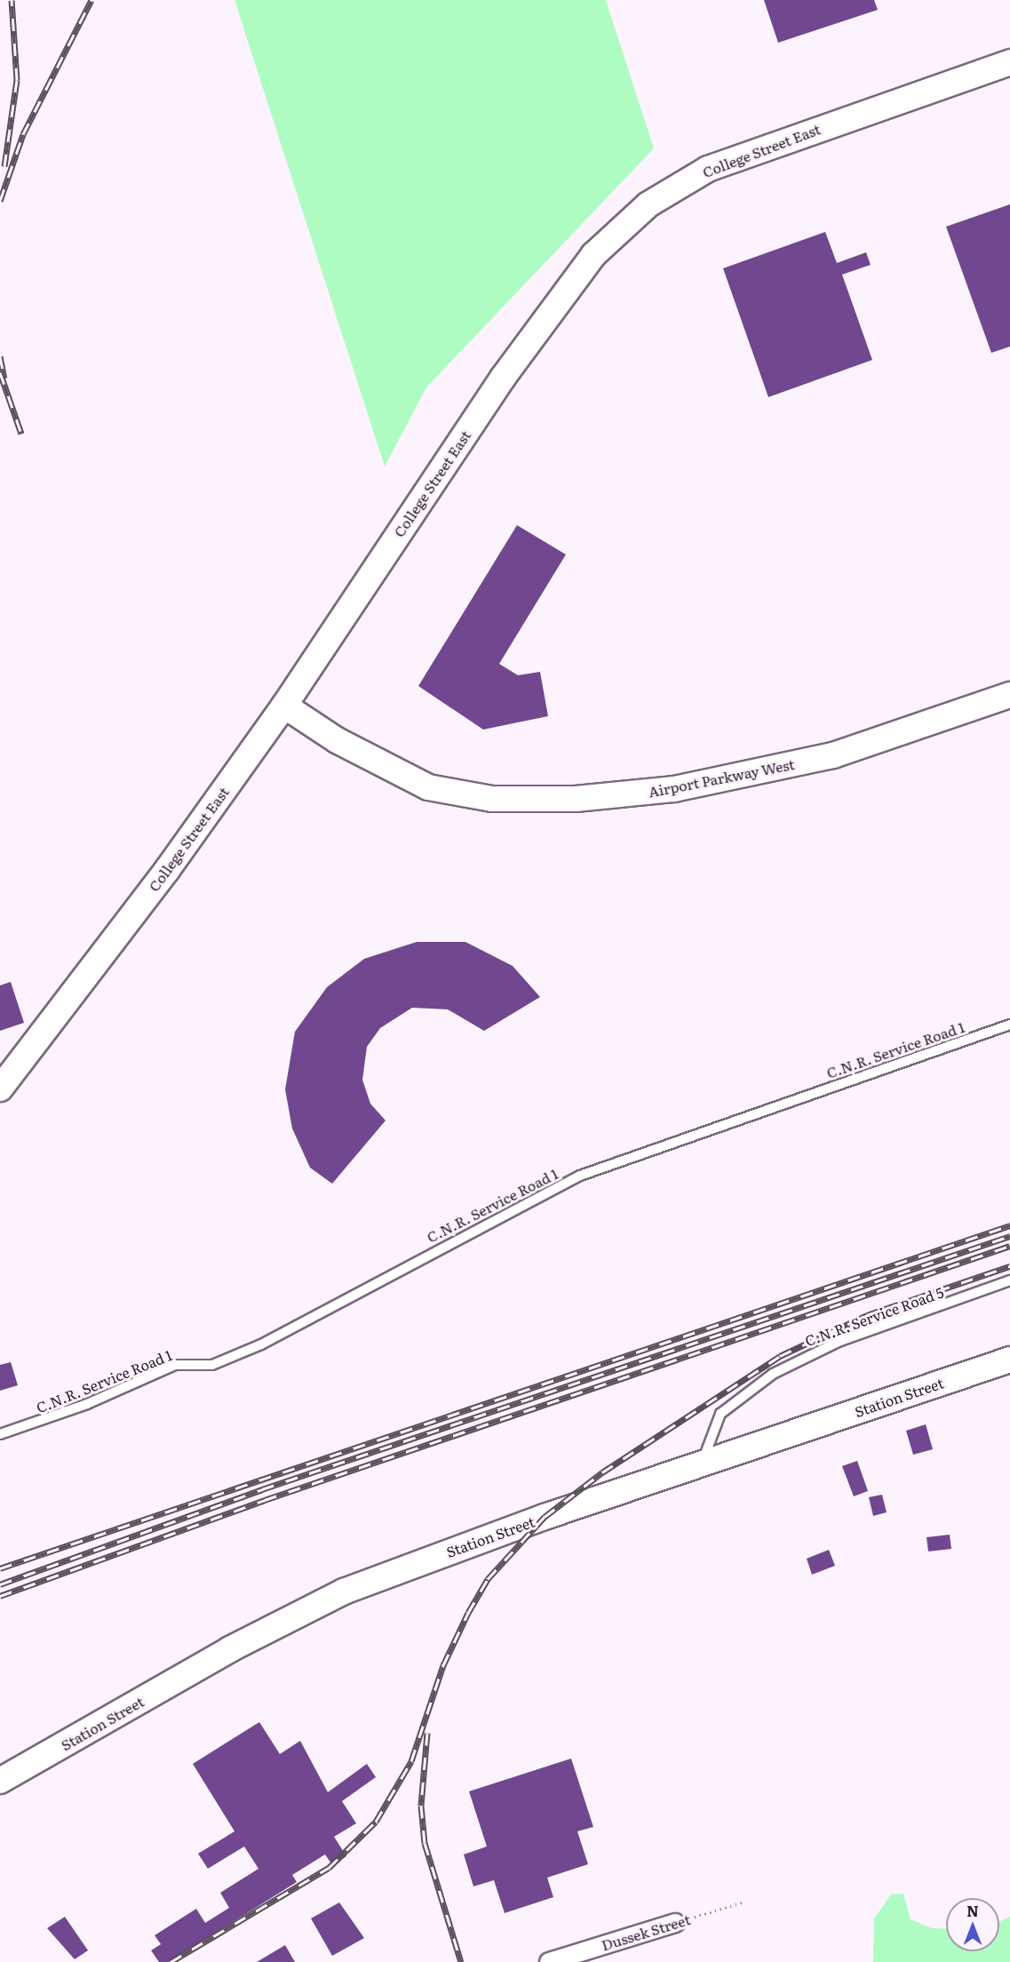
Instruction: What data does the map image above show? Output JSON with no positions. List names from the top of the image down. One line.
{"streets":{"street":["College Street East","Airport Parkway West","Station Street","Dussek Street"],"lane":["C.N.R. Service Road 1","C.N.R. Service Road 5"]},"crossings":[["College Street East","Airport Parkway West"],["C.N.R. Service Road 5","Station Street"]],"north":"top"}
